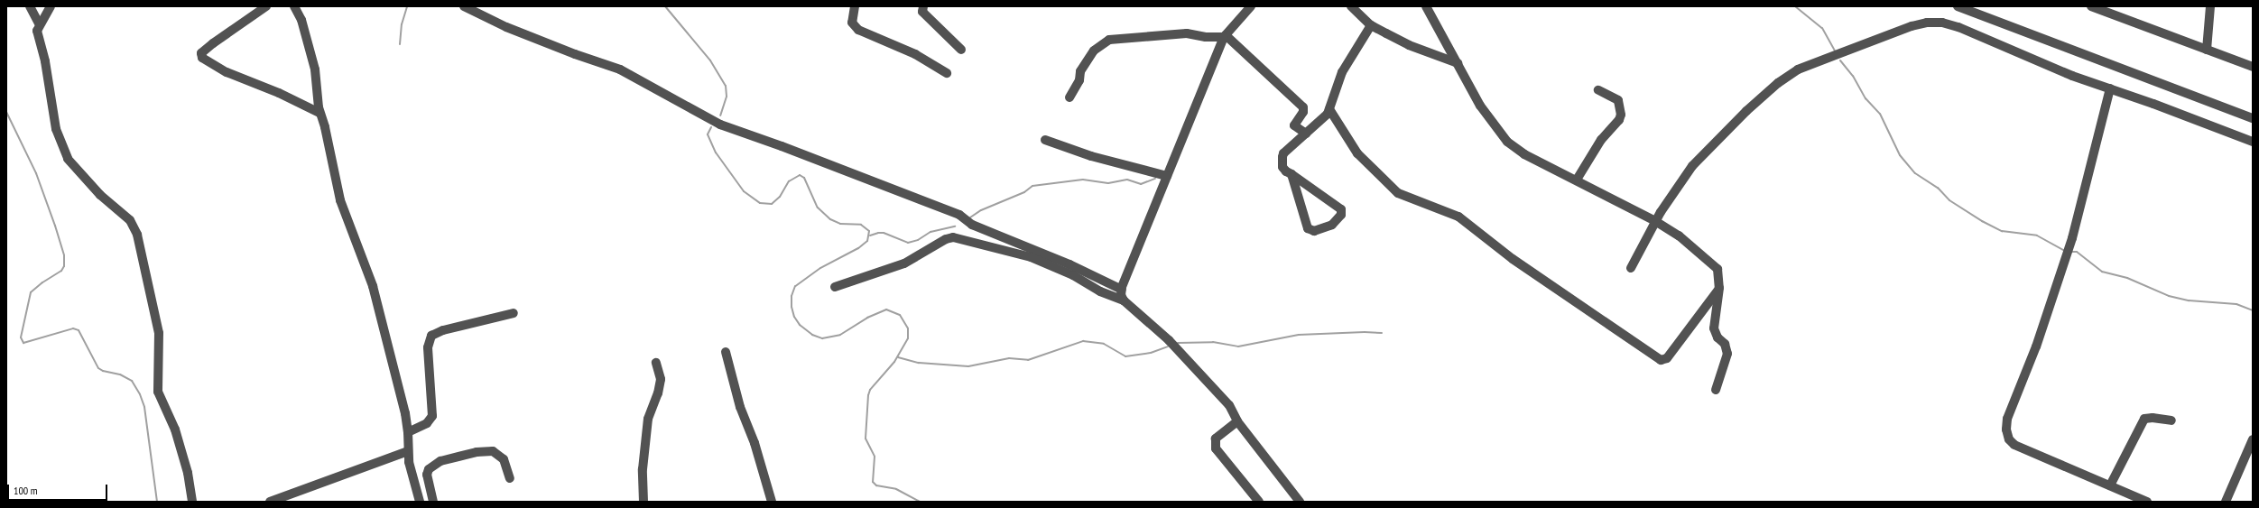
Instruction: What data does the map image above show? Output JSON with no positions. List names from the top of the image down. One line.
{"scale_bar":"100 m"}
